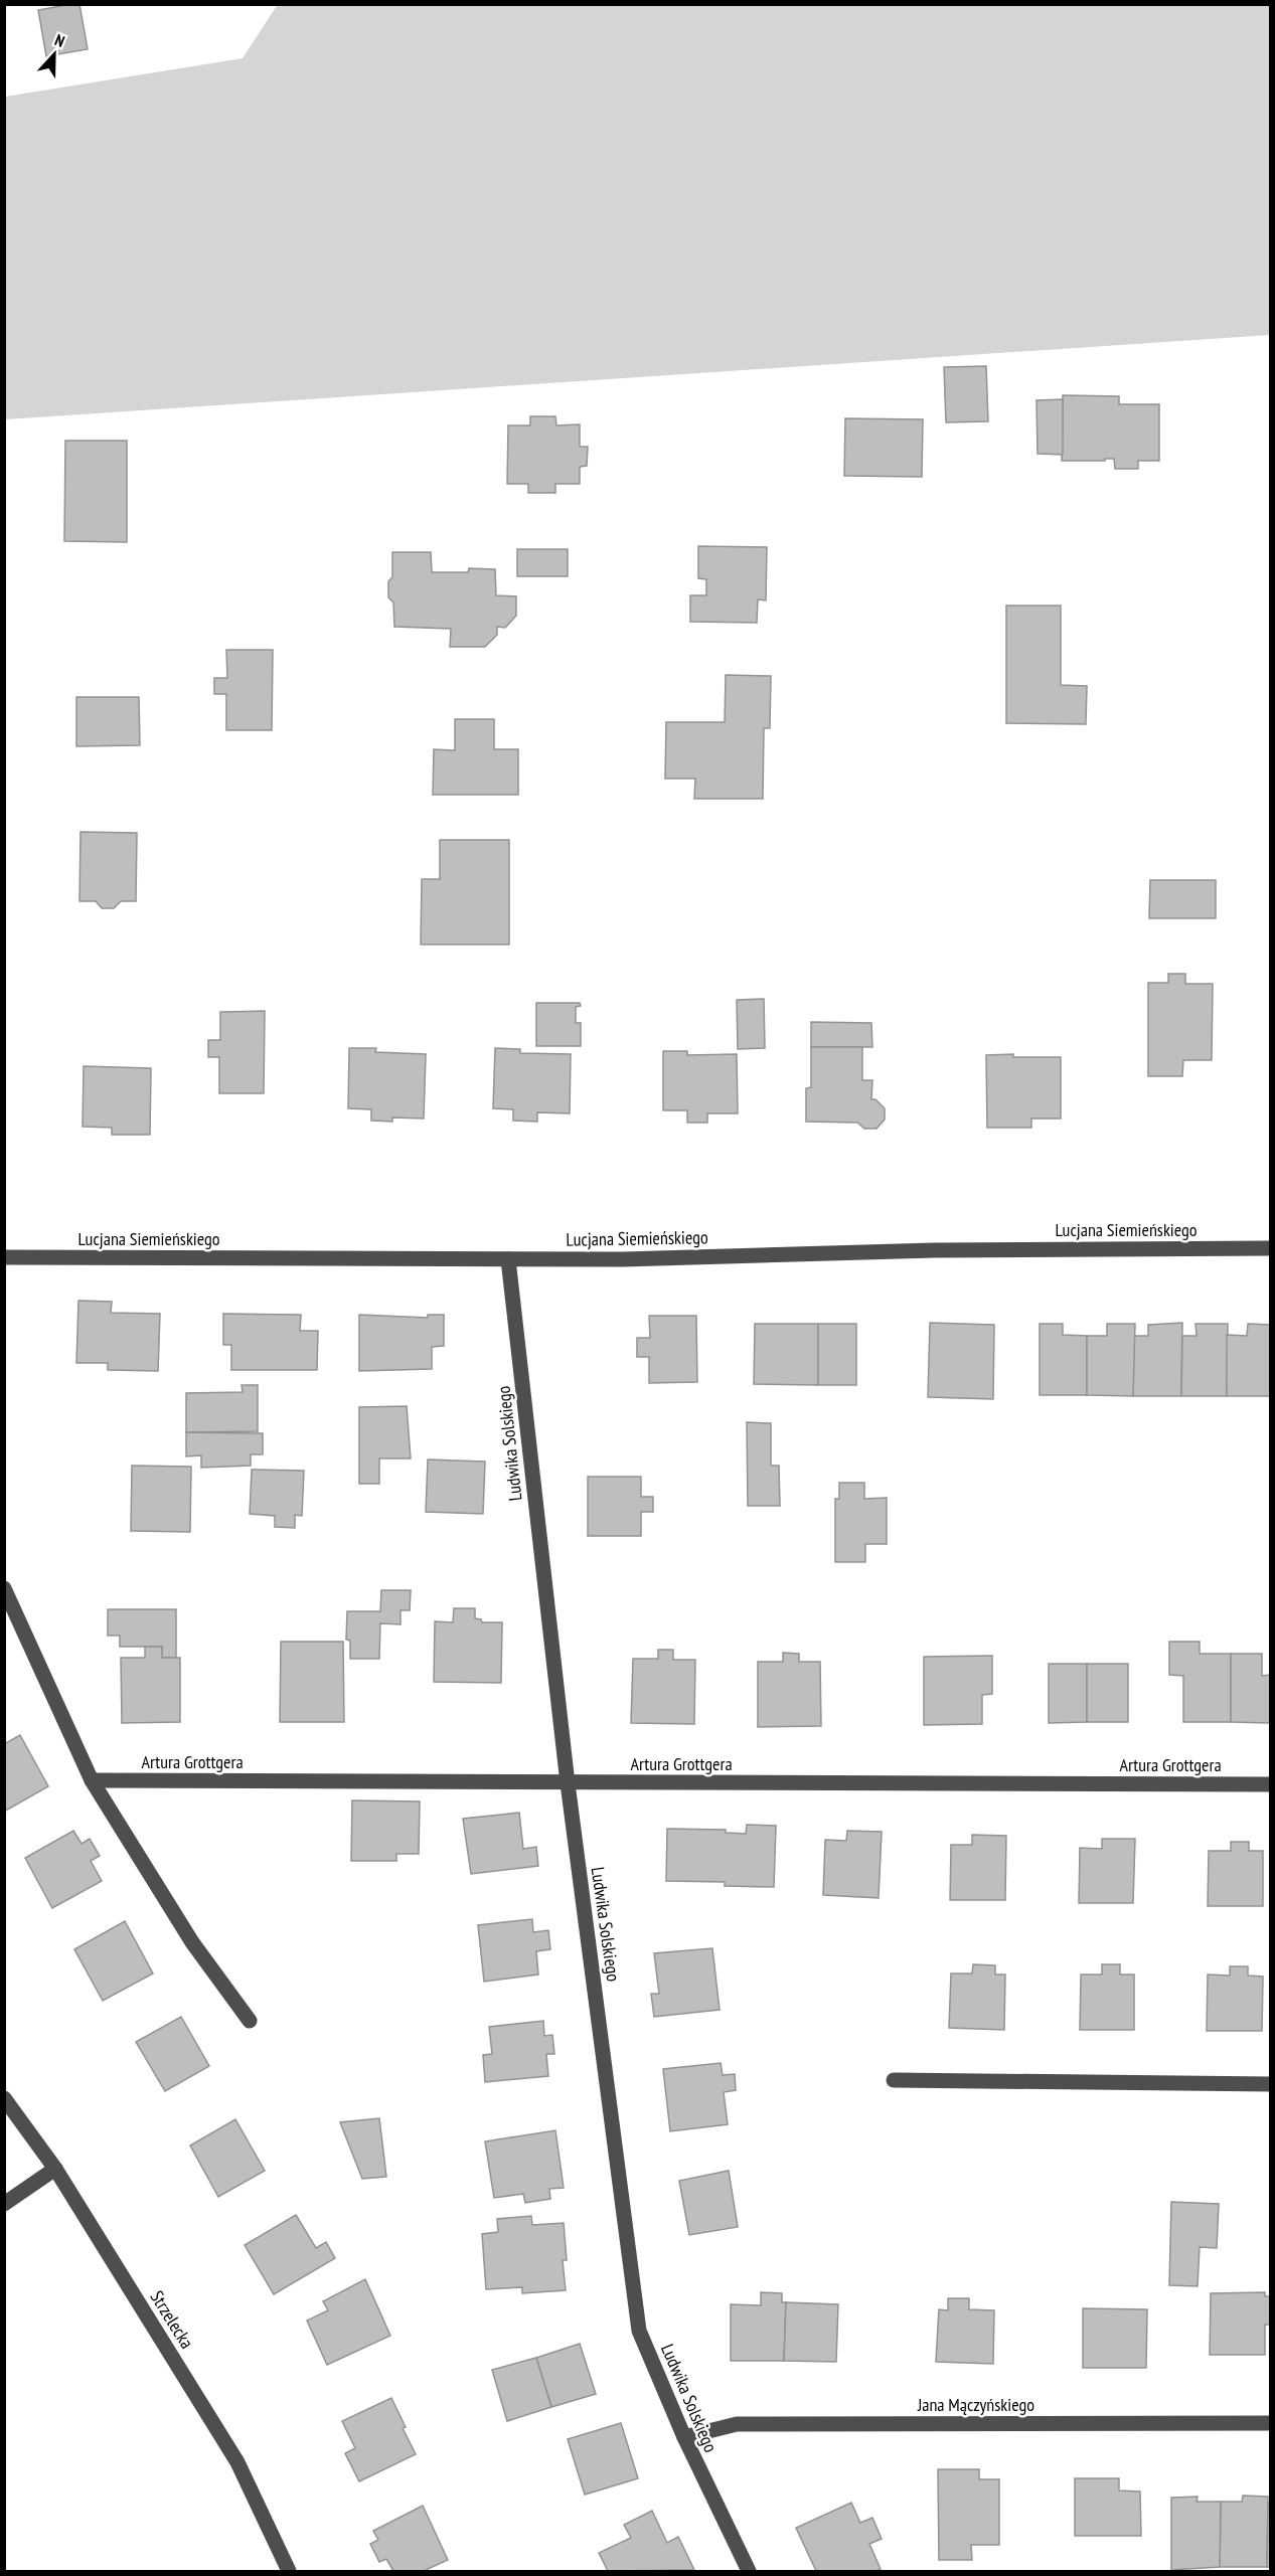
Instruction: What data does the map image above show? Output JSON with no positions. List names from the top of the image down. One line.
{"streets":{"street":["Lucjana Siemieńskiego","Ludwika Solskiego","Artura Grottgera","Strzelecka","Jana Mączyńskiego"]},"crossings":[["Lucjana Siemieńskiego","Ludwika Solskiego"],["Ludwika Solskiego","Artura Grottgera"],["Ludwika Solskiego","Jana Mączyńskiego"]],"north":"top"}
